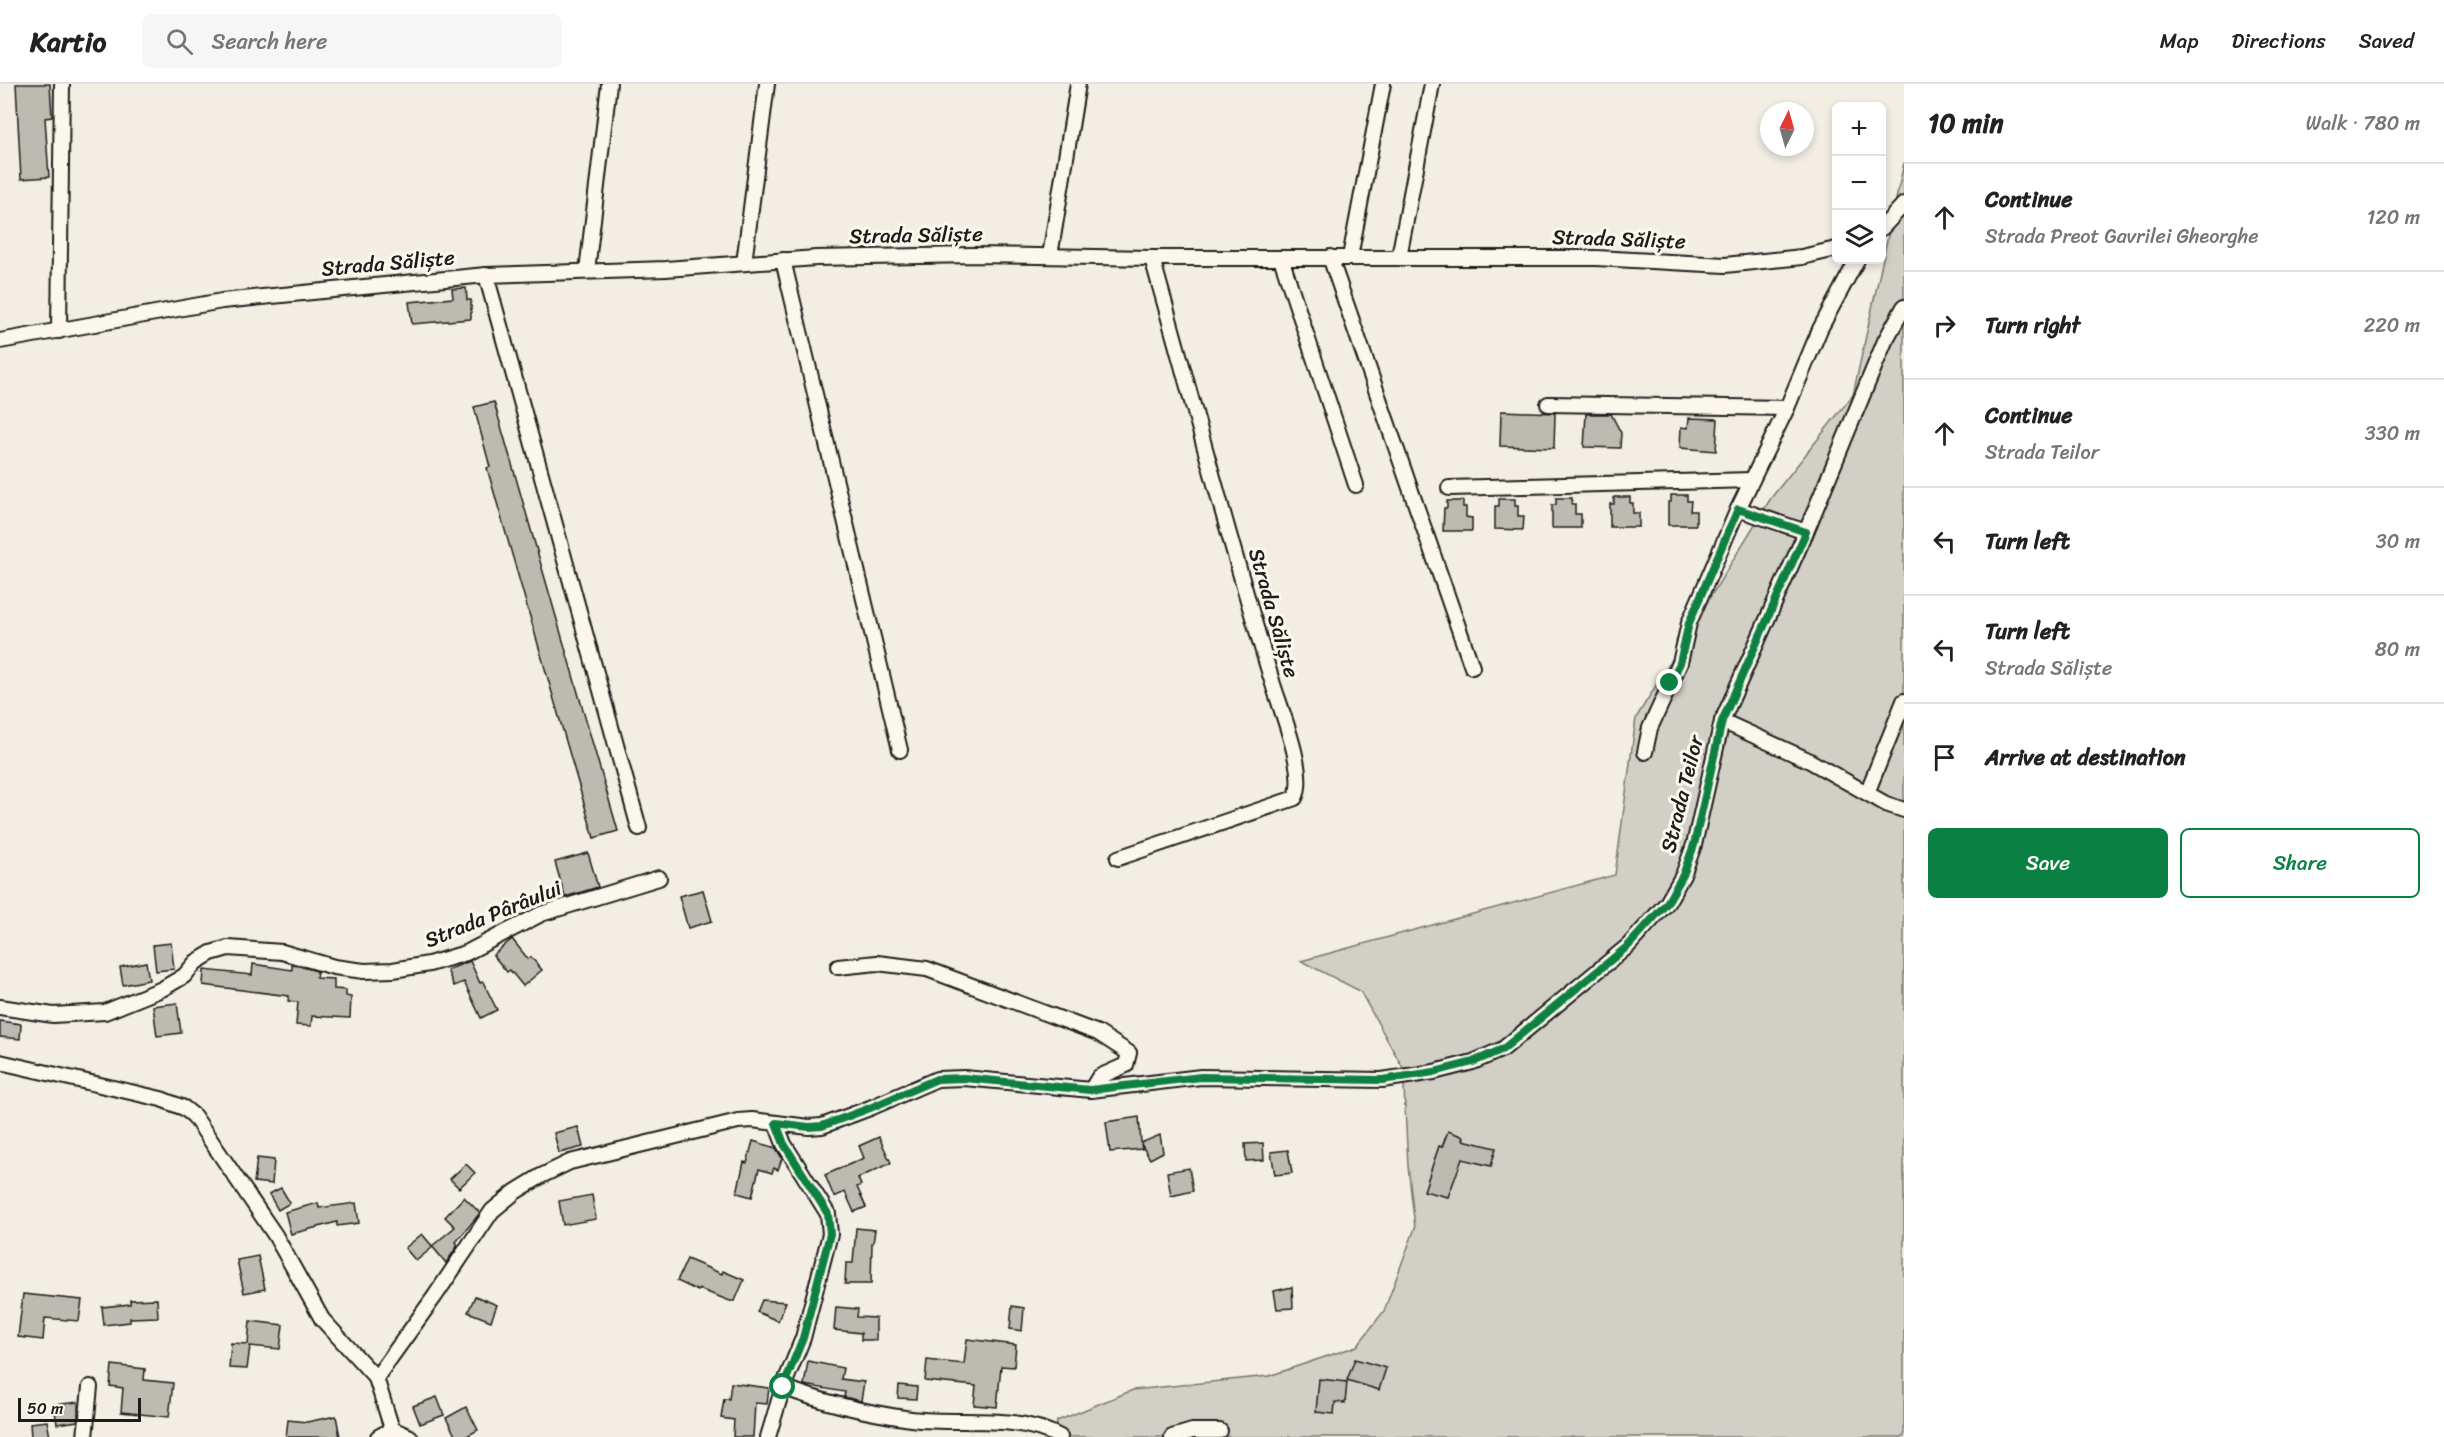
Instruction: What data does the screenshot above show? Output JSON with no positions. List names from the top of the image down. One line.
{"streets":{"street":["Strada Săliște","Strada Teilor","Strada Pârâului"]},"scale_bar":"50 m","north":"top","page":{"header":"Kartio","search":"Search here","nav":["Map","Directions","Saved"],"heading":["10 min","Walk · 780 m"],"map_buttons":["+","−"],"list":[["Continue","Strada Preot Gavrilei Gheorghe","120 m"],["Turn right","220 m"],["Continue","Strada Teilor","330 m"],["Turn left","30 m"],["Turn left","Strada Săliște","80 m"],"Arrive at destination"],"buttons":["Save","Share"],"scale":"50 m"}}
